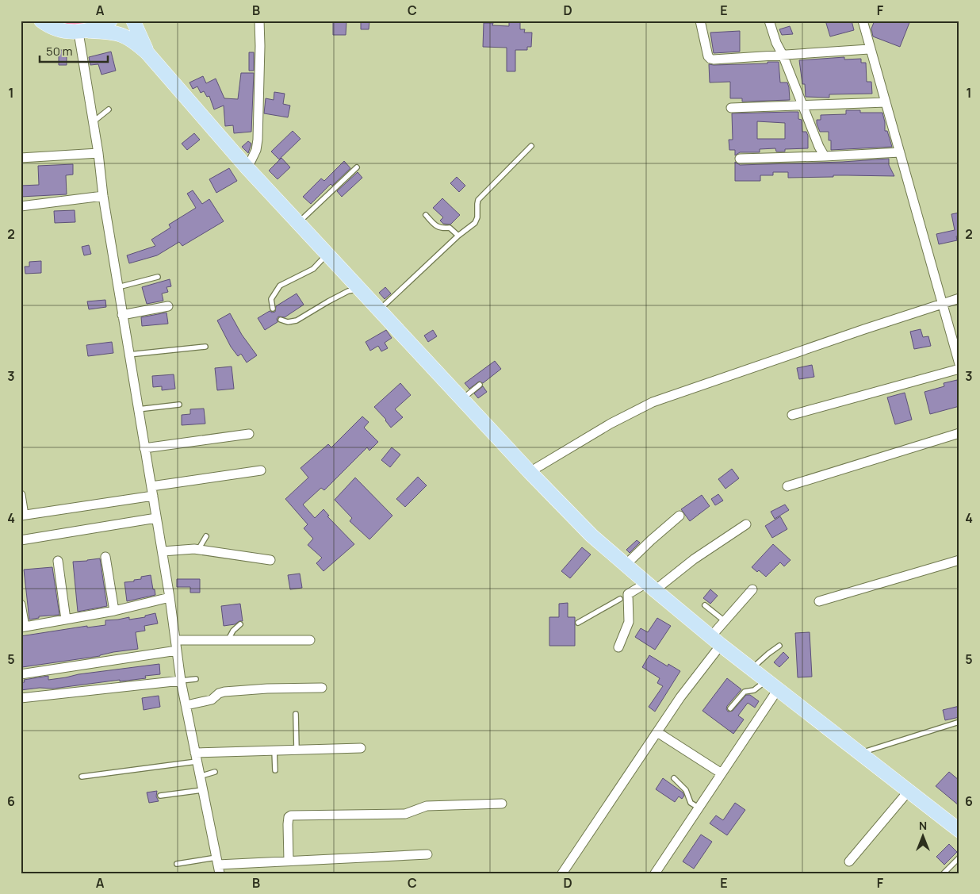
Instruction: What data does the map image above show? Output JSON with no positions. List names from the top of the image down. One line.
{"scale_bar":"50 m","north":"top","grid":{"columns":["A","B","C","D","E","F"],"rows":["1","2","3","4","5","6"]}}
